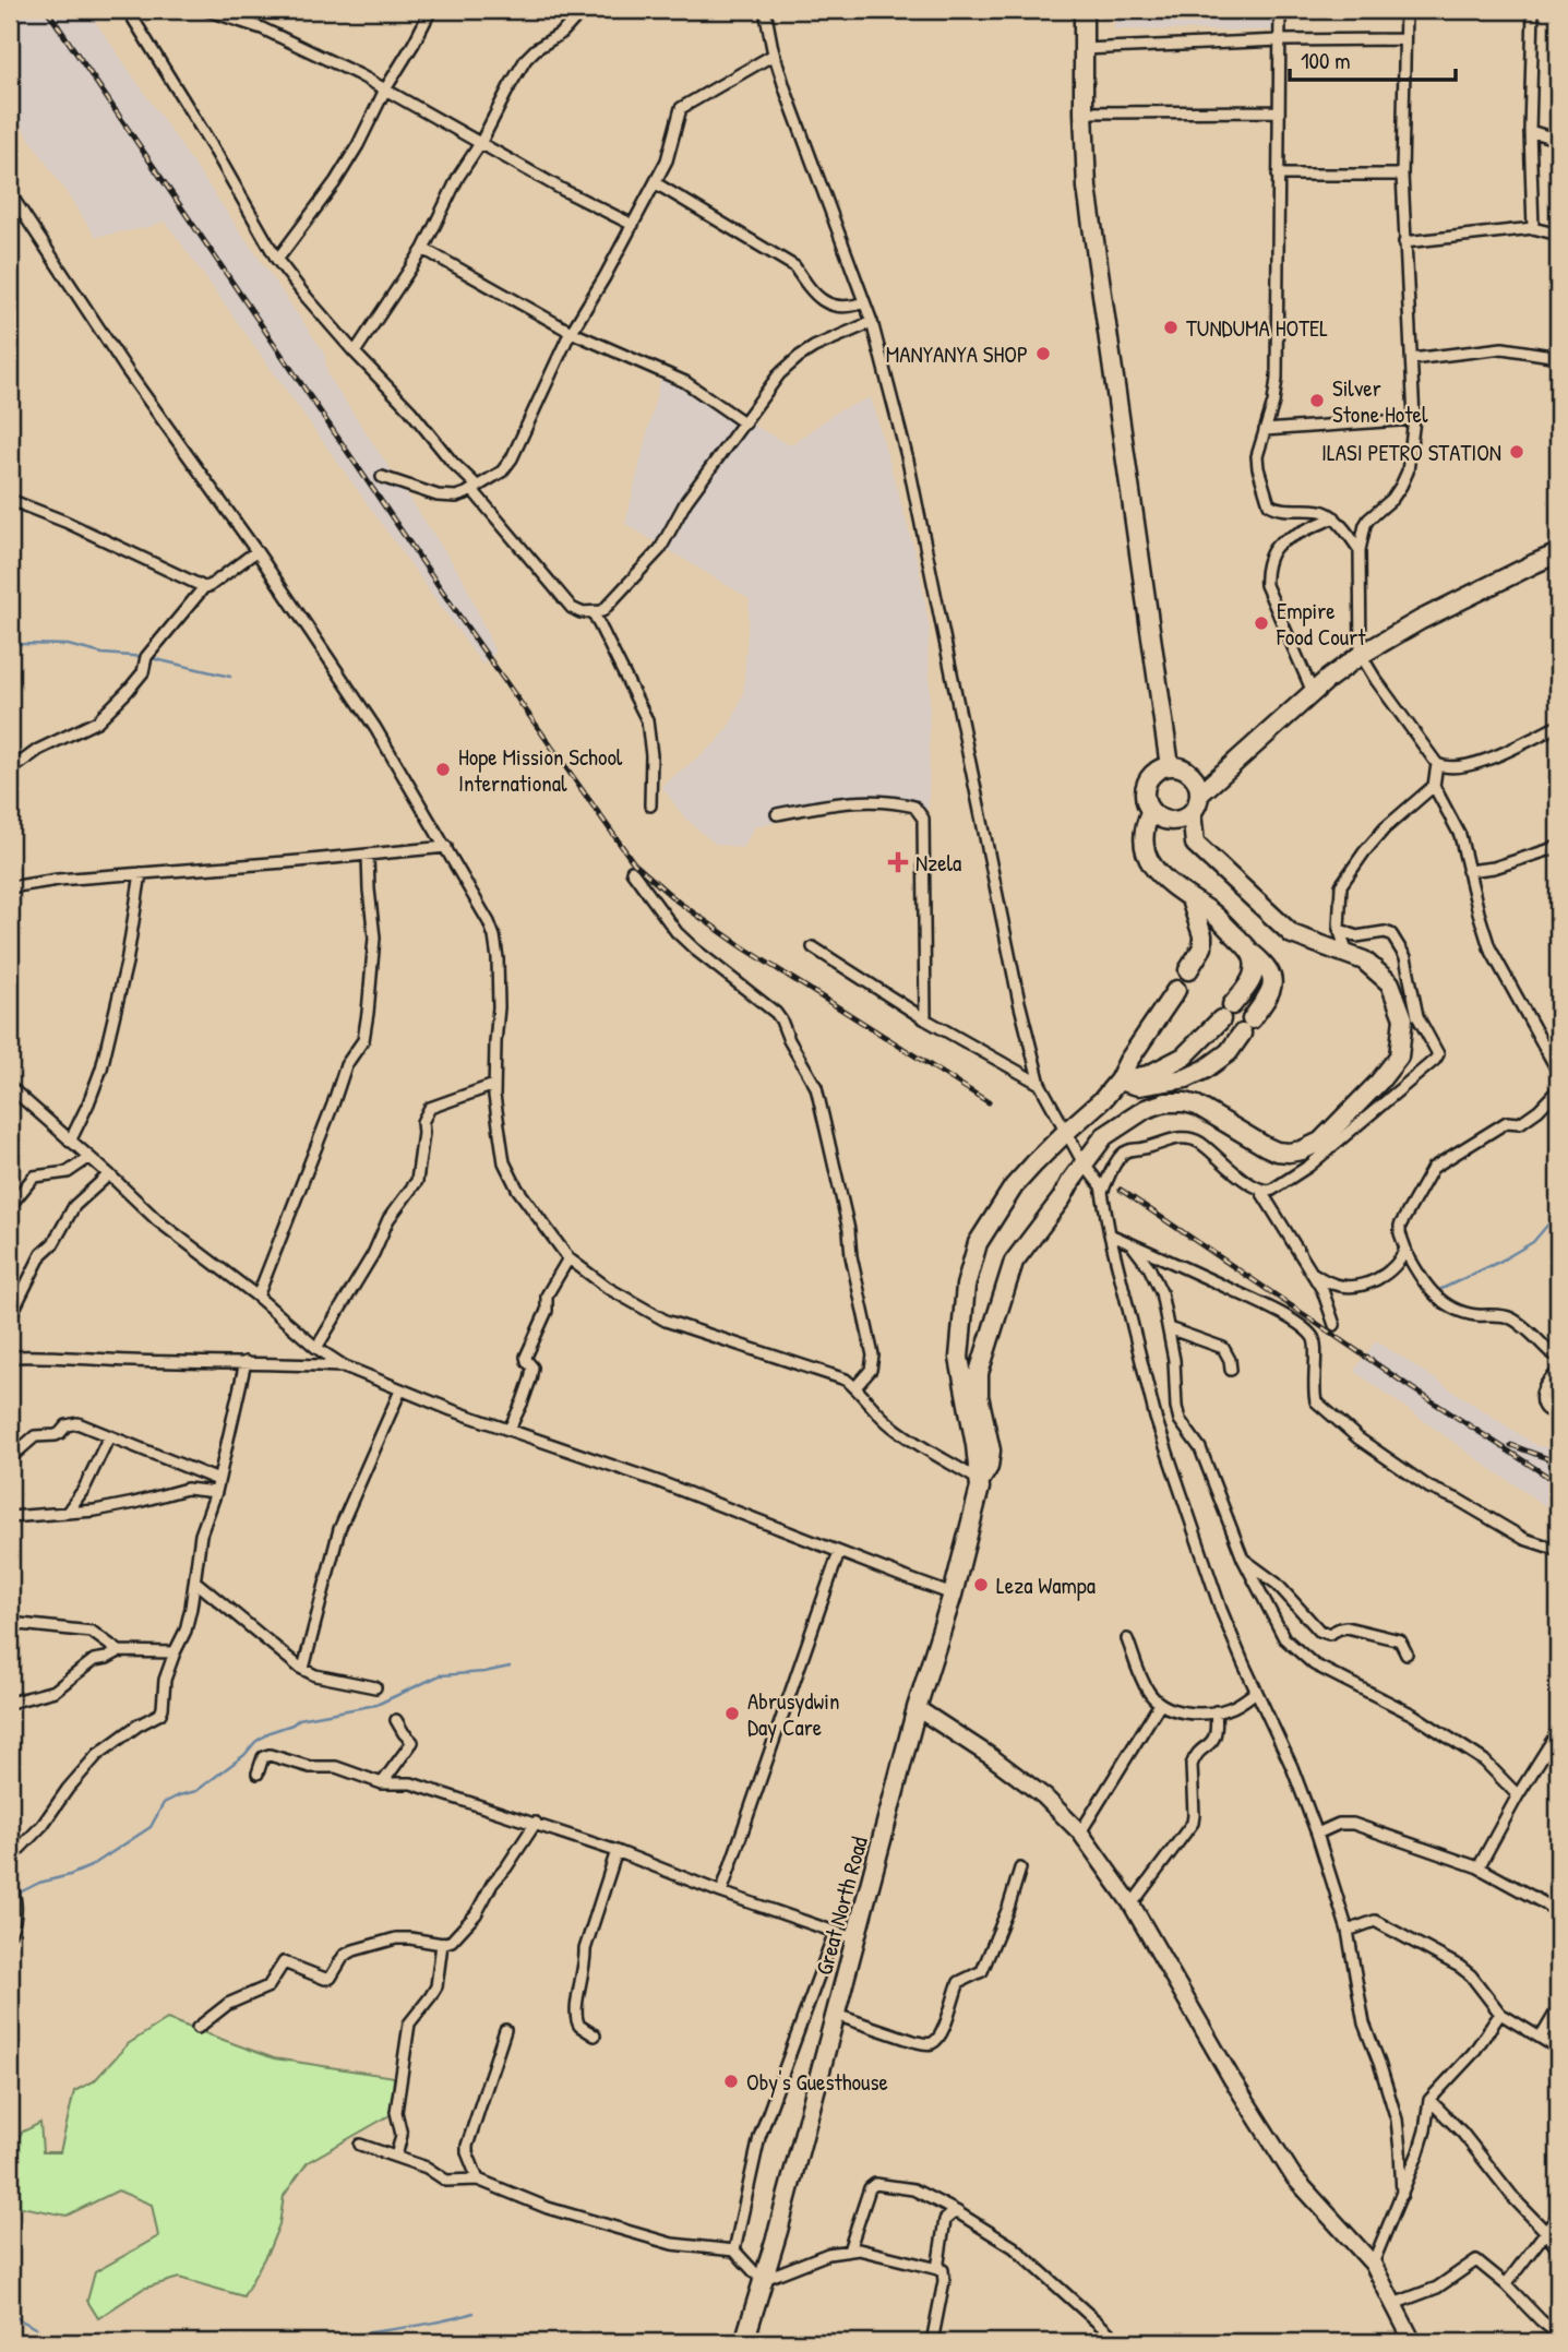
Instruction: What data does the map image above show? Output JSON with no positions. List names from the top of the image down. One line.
{"streets":{"highway":["Great North Road"]},"places":{"other":["TUNDUMA HOTEL","MANYANYA SHOP","Silver Stone Hotel","ILASI PETRO STATION","Empire Food Court","Hope Mission School International","Leza Wampa","Abrusydwin Day Care","Oby's Guesthouse"],"health":["Nzela"]},"scale_bar":"100 m"}
